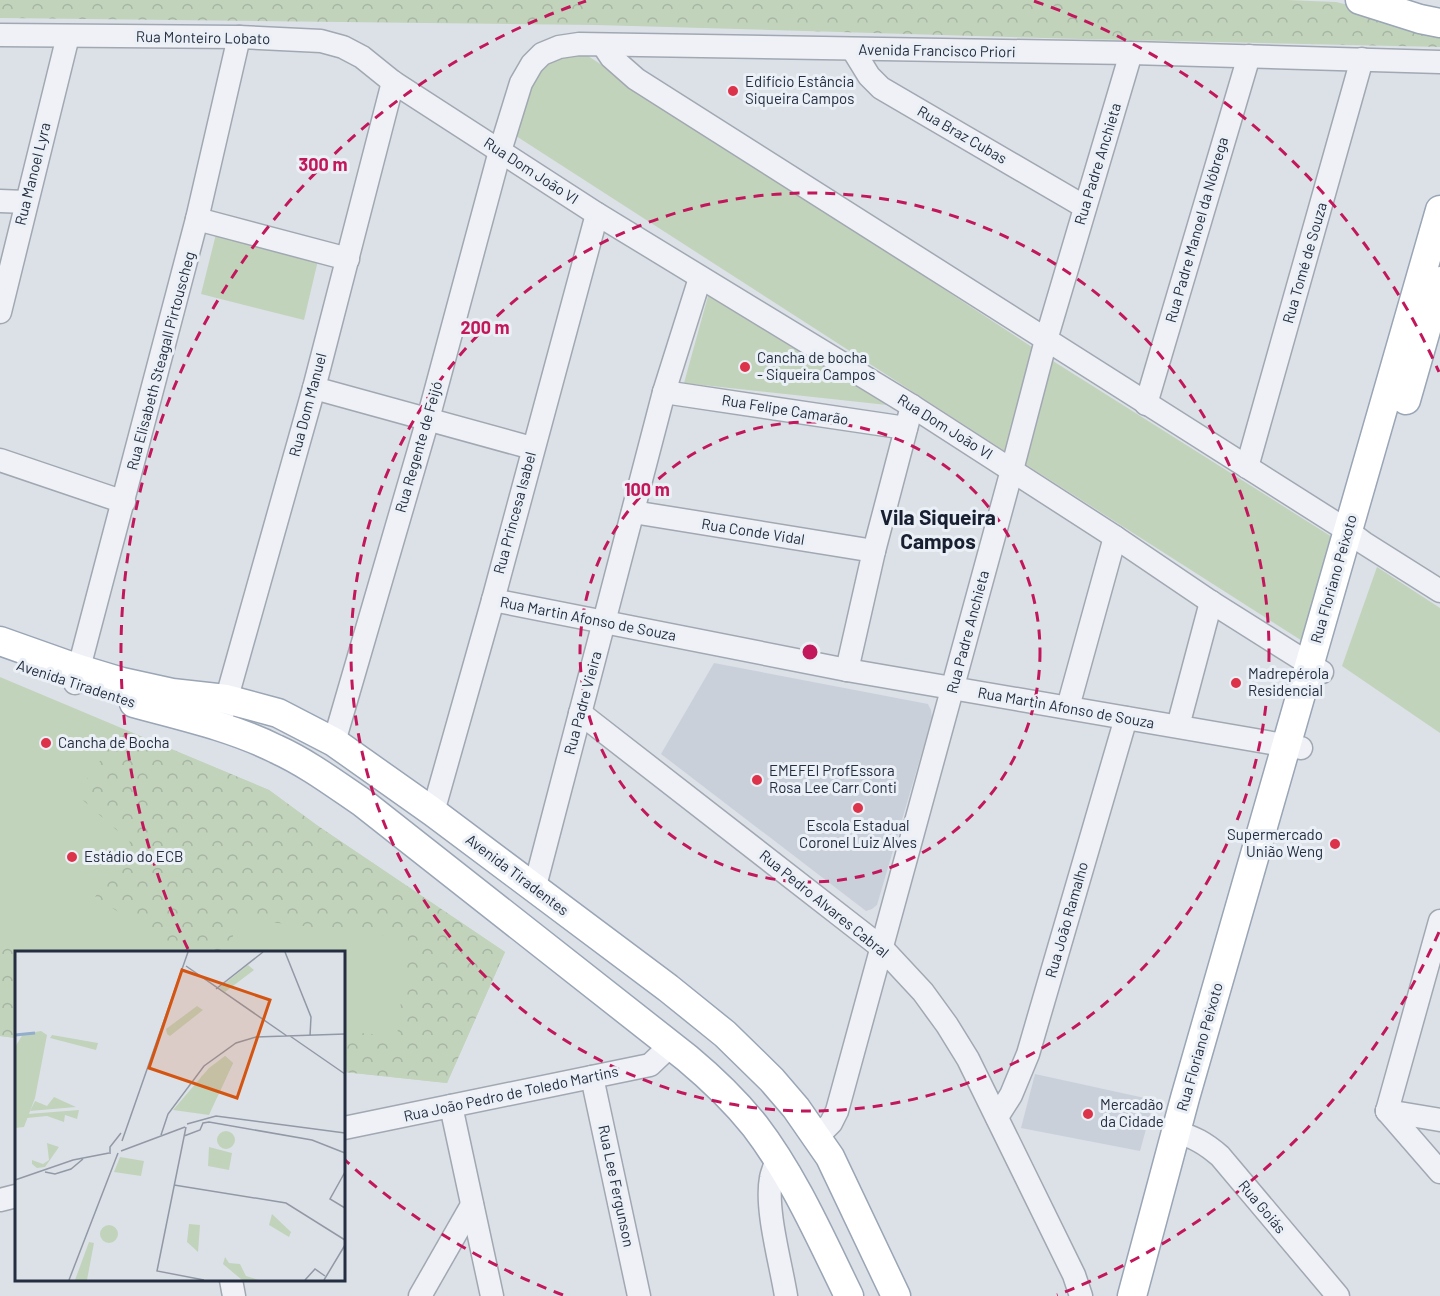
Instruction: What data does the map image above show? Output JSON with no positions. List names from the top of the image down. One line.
{"streets":{"main road":["Rua Floriano Peixoto","Avenida Tiradentes"],"street":["Rua Monteiro Lobato","Avenida Francisco Priori","Rua Braz Cubas","Rua Padre Anchieta","Rua Dom João VI","Rua Manoel Lyra","Rua Padre Manoel da Nóbrega","Rua Tomé de Souza","Rua Elisabeth Steagall Pirtouscheg","Rua Dom Manuel","Rua Felipe Camarão","Rua Regente de Feijó","Rua Princesa Isabel","Rua Conde Vidal","Rua Martin Afonso de Souza","Rua Padre Vieira","Rua Pedro Alvares Cabral","Rua João Ramalho","Rua João Pedro de Toledo Martins","Rua Lee Fergunson","Rua Goiás"]},"crossings":[["Rua Monteiro Lobato","Rua Dom João VI"],["Rua Monteiro Lobato","Rua Manoel Lyra"],["Rua Monteiro Lobato","Rua Elisabeth Steagall Pirtouscheg"],["Rua Monteiro Lobato","Rua Dom Manuel"],["Avenida Francisco Priori","Rua Braz Cubas"],["Avenida Francisco Priori","Rua Padre Anchieta"],["Avenida Francisco Priori","Rua Dom João VI"],["Avenida Francisco Priori","Rua Padre Manoel da Nóbrega"],["Avenida Francisco Priori","Rua Tomé de Souza"],["Avenida Francisco Priori","Rua Regente de Feijó"],["Rua Braz Cubas","Rua Padre Anchieta"],["Rua Padre Anchieta","Rua Dom João VI"],["Rua Padre Anchieta","Rua Martin Afonso de Souza"],["Rua Padre Anchieta","Avenida Tiradentes"],["Rua Padre Anchieta","Rua Pedro Alvares Cabral"],["Rua Dom João VI","Rua Dom Manuel"],["Rua Dom João VI","Rua Regente de Feijó"],["Rua Dom João VI","Rua Princesa Isabel"],["Rua Dom João VI","Rua Floriano Peixoto"],["Rua Dom João VI","Rua Padre Vieira"],["Rua Elisabeth Steagall Pirtouscheg","Avenida Tiradentes"],["Rua Dom Manuel","Avenida Tiradentes"],["Rua Felipe Camarão","Rua Padre Vieira"],["Rua Regente de Feijó","Avenida Tiradentes"],["Rua Princesa Isabel","Rua Martin Afonso de Souza"],["Rua Princesa Isabel","Avenida Tiradentes"],["Rua Conde Vidal","Rua Padre Vieira"],["Rua Floriano Peixoto","Rua Martin Afonso de Souza"],["Rua Floriano Peixoto","Rua Goiás"],["Rua Martin Afonso de Souza","Rua Padre Vieira"],["Rua Martin Afonso de Souza","Rua João Ramalho"],["Avenida Tiradentes","Rua Padre Vieira"],["Avenida Tiradentes","Rua João Pedro de Toledo Martins"],["Rua Padre Vieira","Rua Pedro Alvares Cabral"],["Rua Pedro Alvares Cabral","Rua João Ramalho"],["Rua João Pedro de Toledo Martins","Rua Lee Fergunson"]],"districts":["Vila Siqueira Campos"],"places":["Edifício Estância Siqueira Campos","Cancha de bocha - Siqueira Campos","Madrepérola Residencial","Cancha de Bocha","EMEFEI ProfEssora Rosa Lee Carr Conti","Escola Estadual Coronel Luiz Alves","Supermercado União Weng","Estádio do ECB","Mercadão da Cidade"],"rings":["300 m","200 m","100 m"]}
